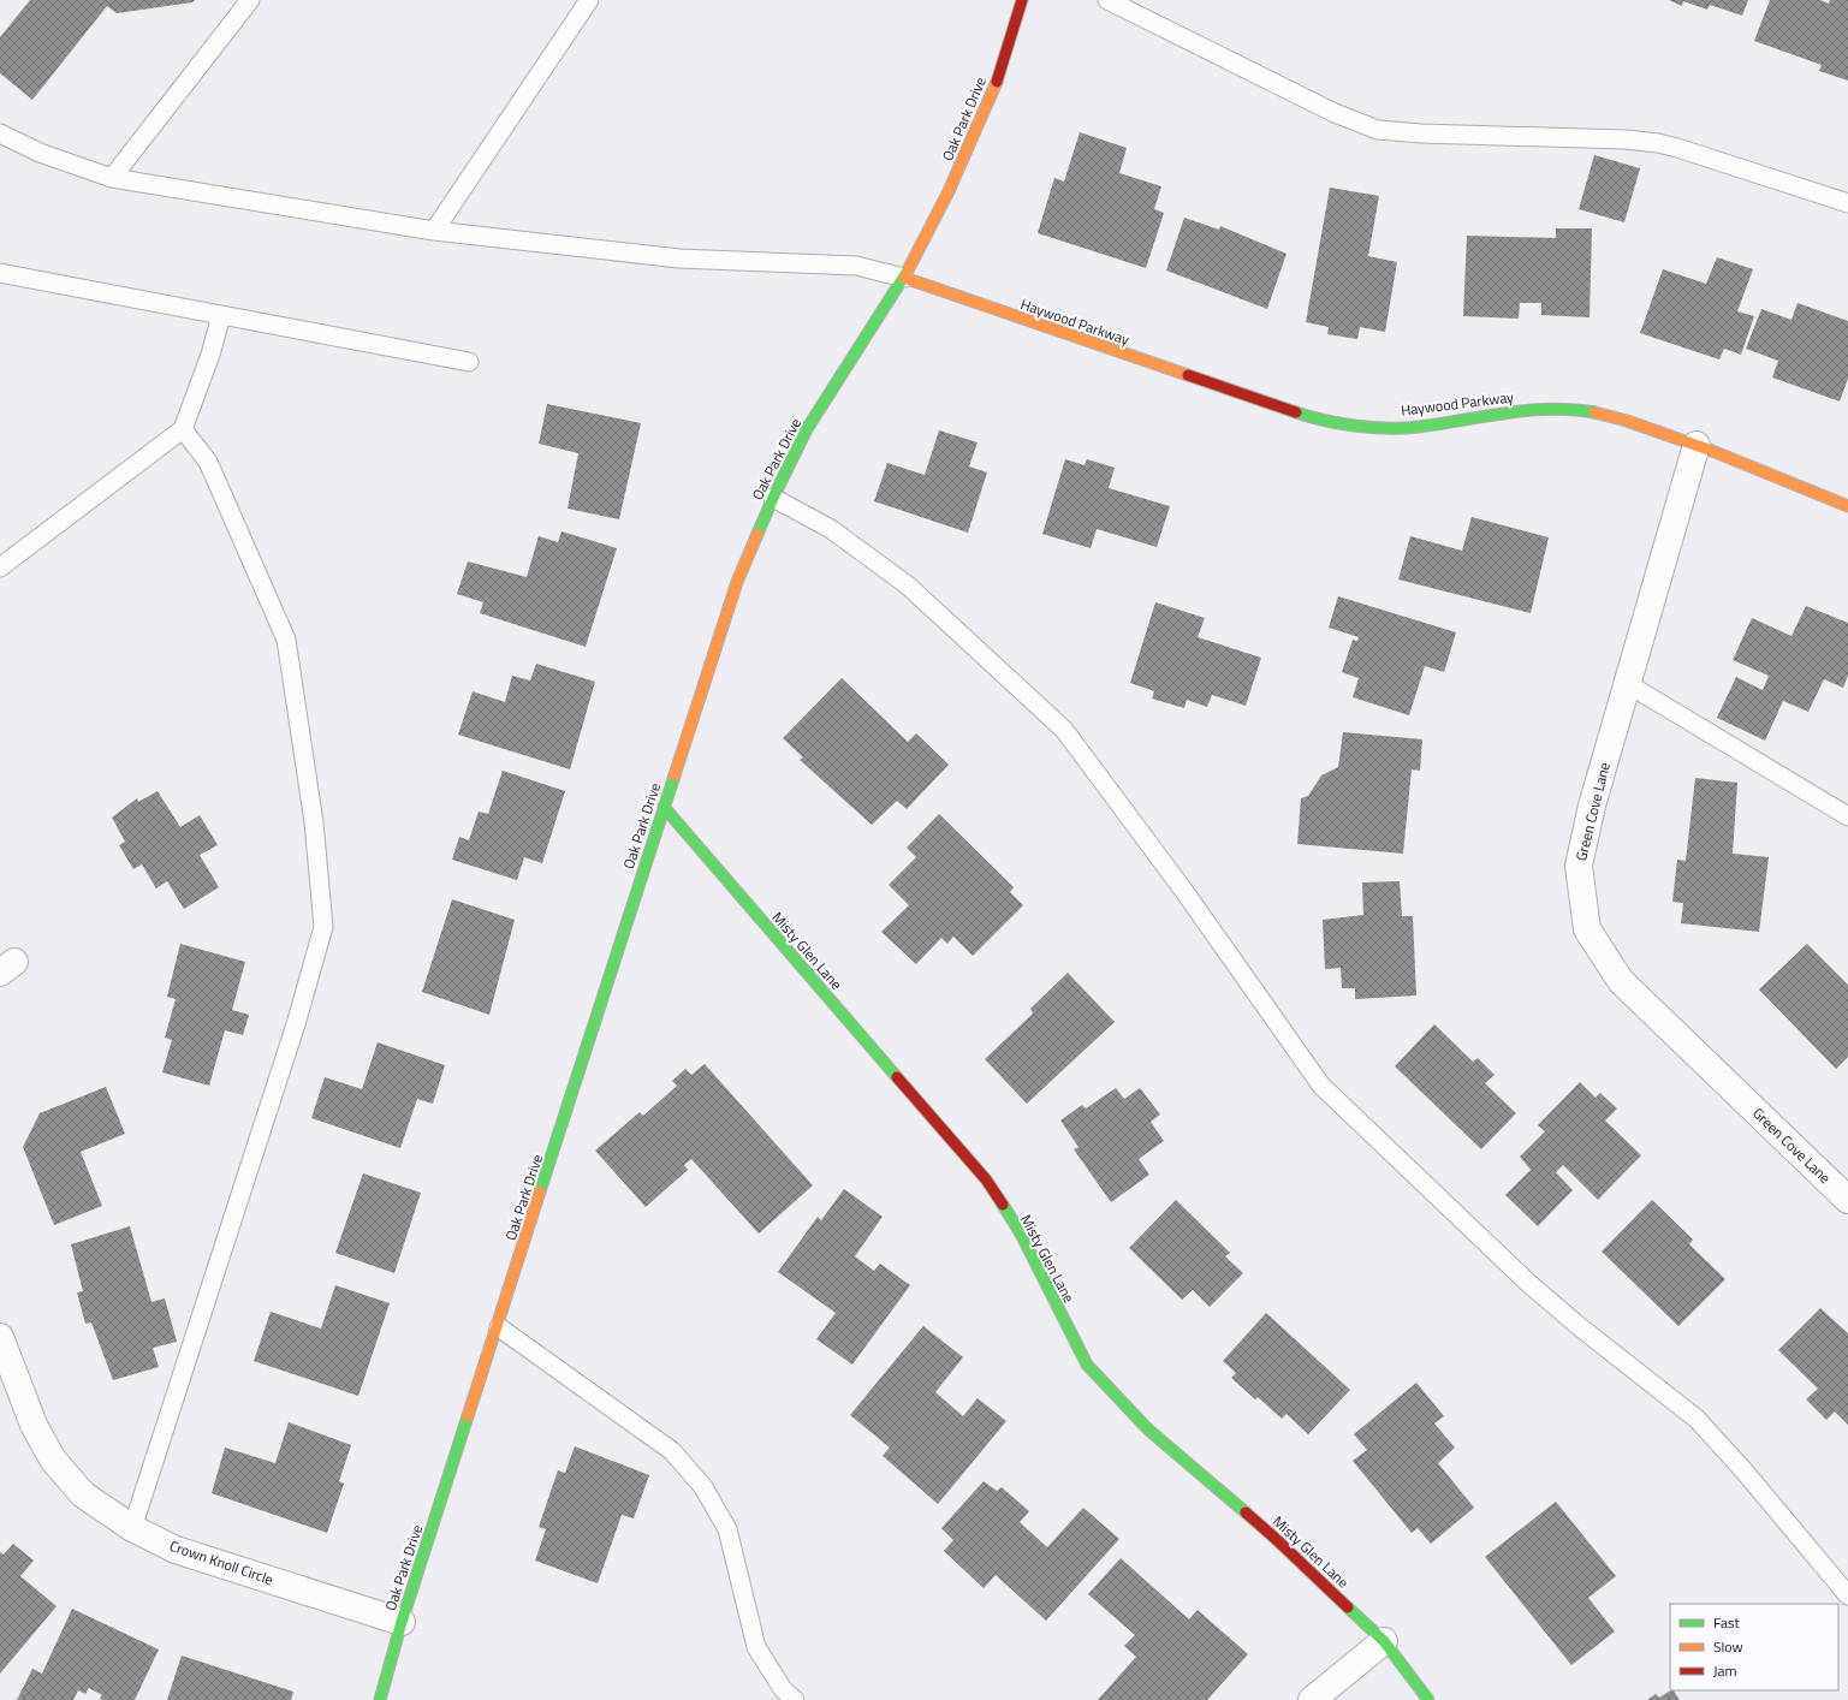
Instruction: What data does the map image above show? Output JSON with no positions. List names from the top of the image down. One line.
{"streets":{"street":["Oak Park Drive","Haywood Parkway","Green Cove Lane","Misty Glen Lane","Crown Knoll Circle"]},"crossings":[["Oak Park Drive","Haywood Parkway"],["Oak Park Drive","Misty Glen Lane"],["Oak Park Drive","Crown Knoll Circle"],["Haywood Parkway","Green Cove Lane"]],"legend":["Fast","Slow","Jam"]}
